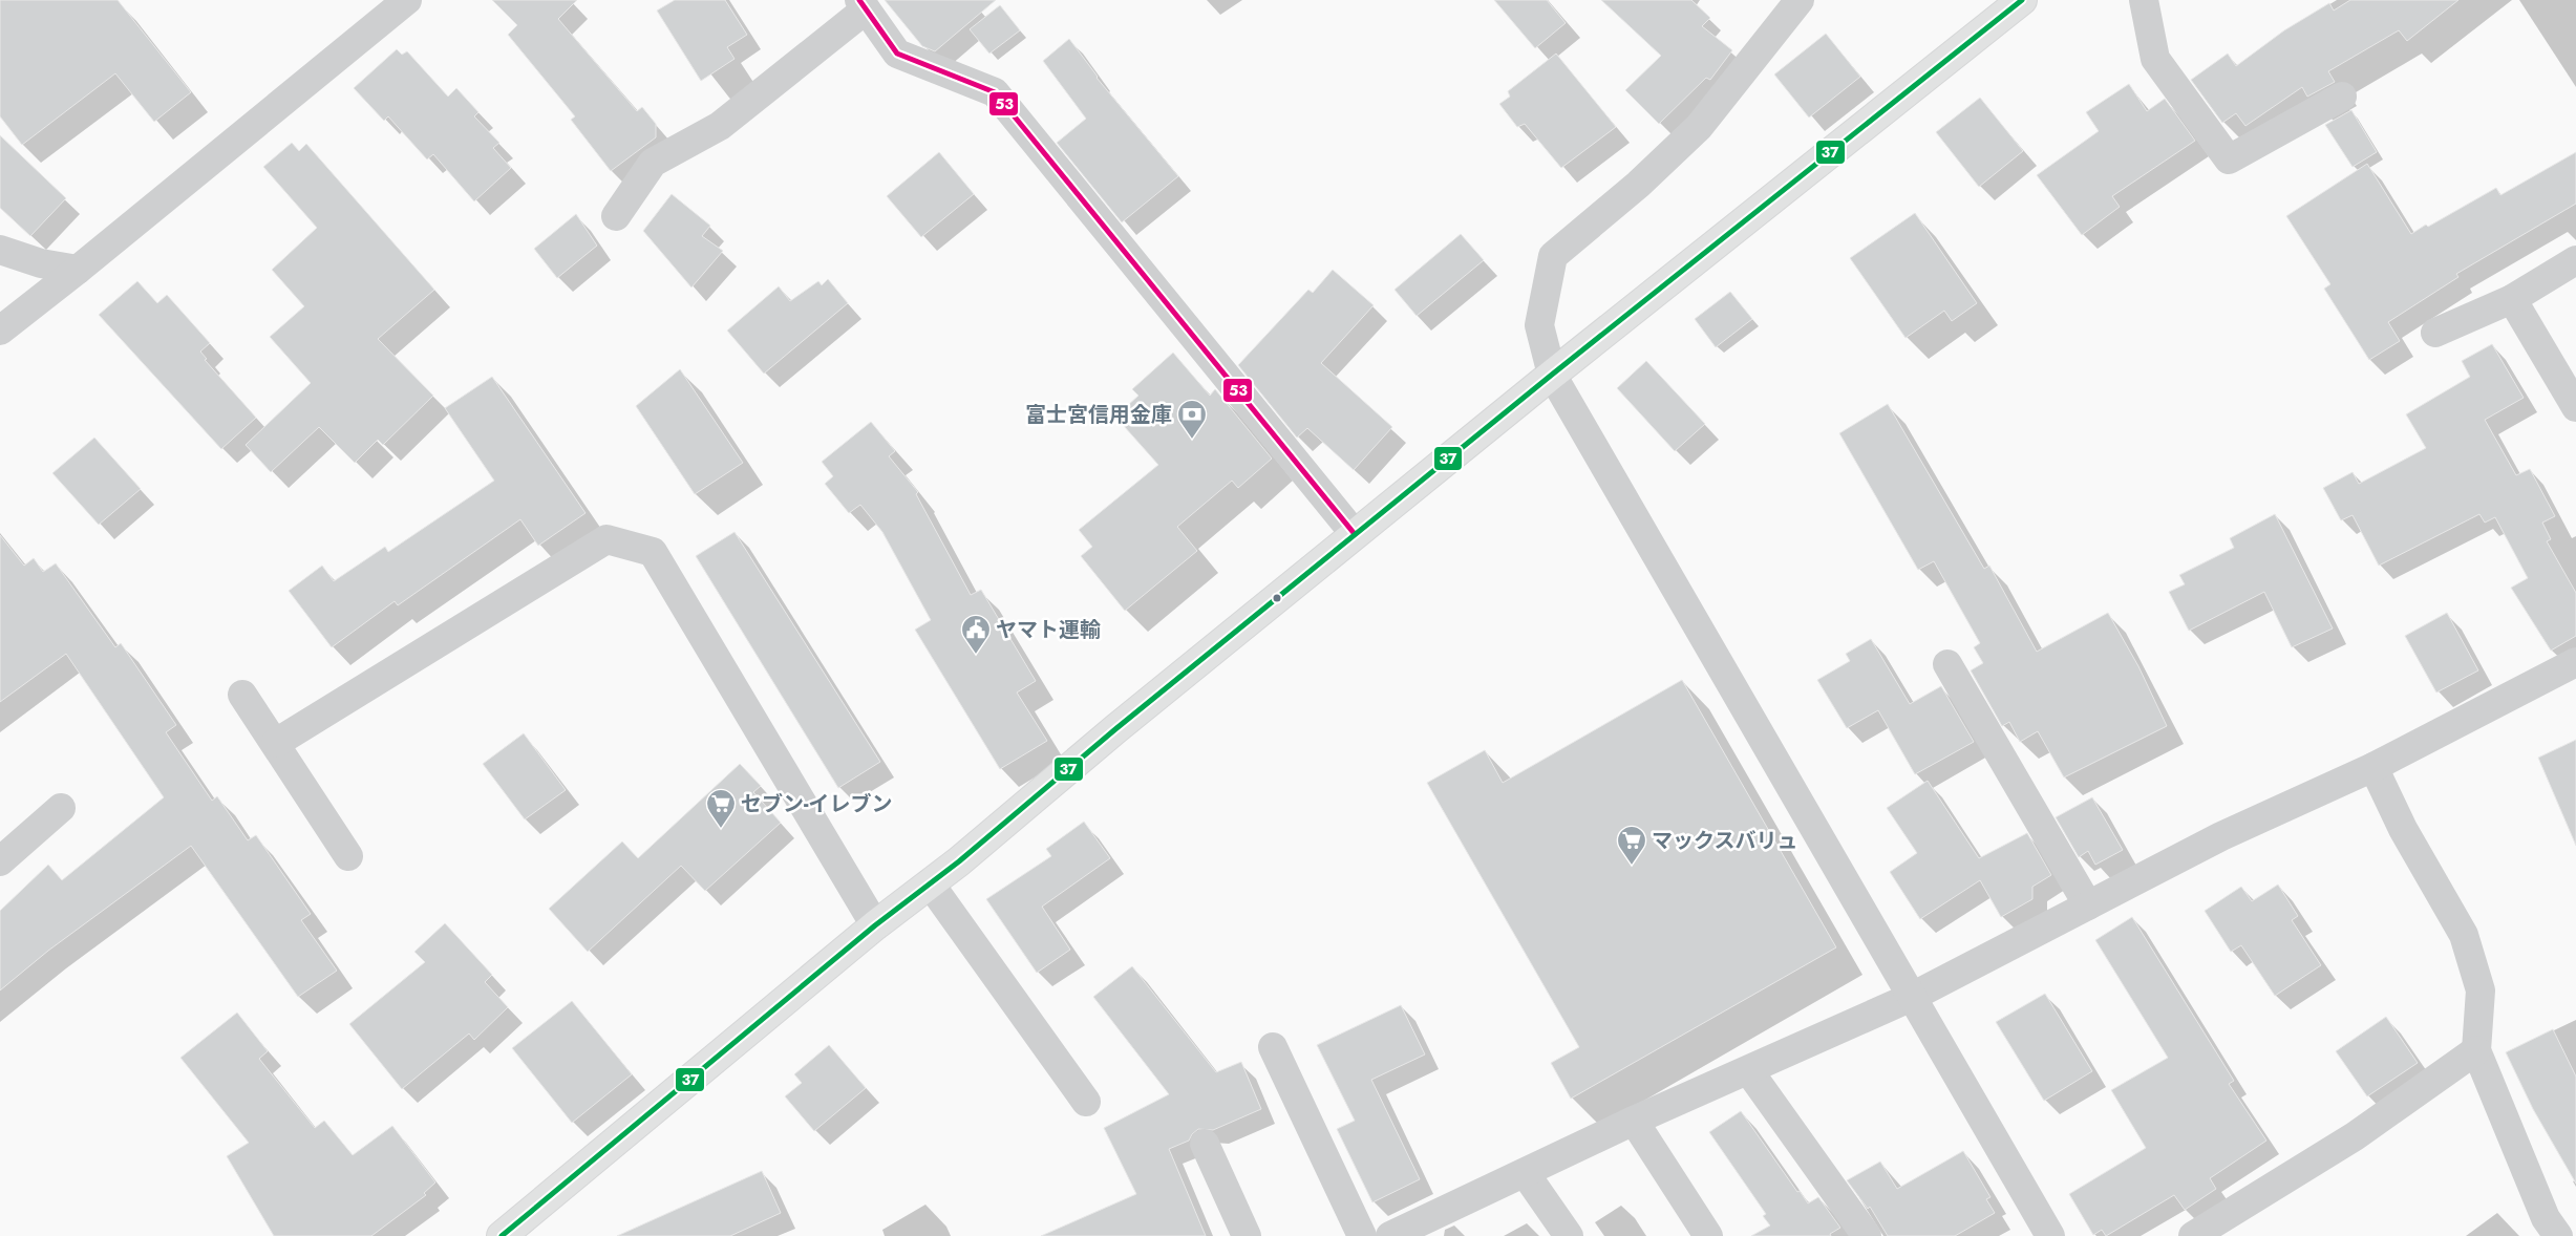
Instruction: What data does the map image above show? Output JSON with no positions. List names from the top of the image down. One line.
{"places":{"bank":["富士宮信用金庫"],"public building":["ヤマト運輸"],"supermarket":["セブン-イレブン","マックスバリュ"]},"lines":["transit line 53","transit line 37"]}
